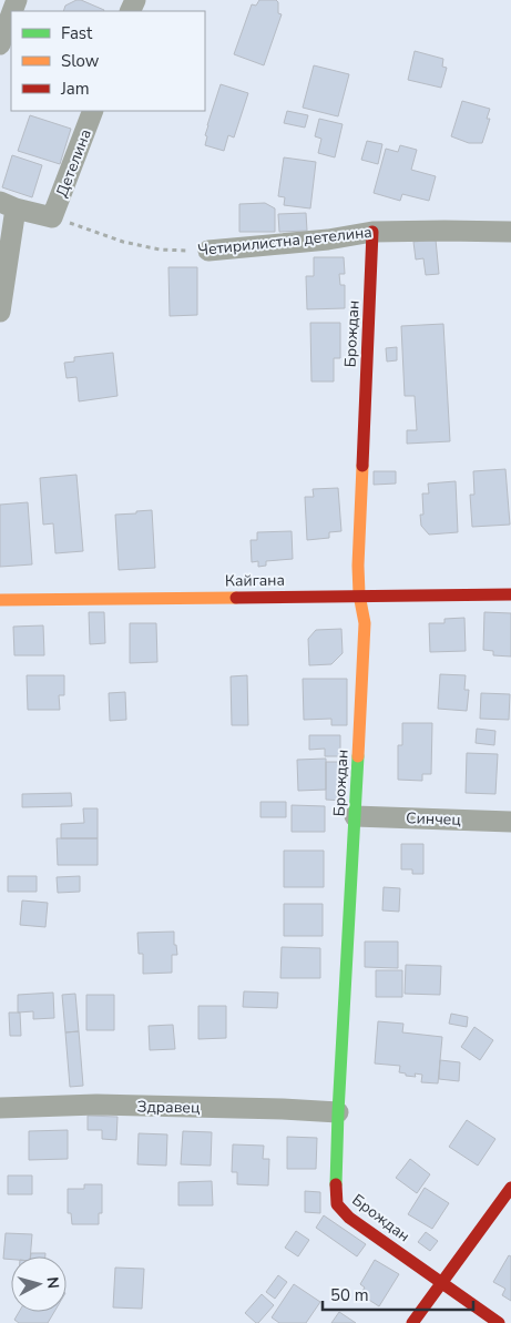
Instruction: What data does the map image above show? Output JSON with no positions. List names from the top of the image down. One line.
{"streets":{"street":["Детелина","Четирилистна детелина","Брождан","Кайгана","Синчец","Здравец"]},"crossings":[["Детелина","Четирилистна детелина"],["Четирилистна детелина","Брождан"],["Брождан","Кайгана"],["Брождан","Синчец"],["Брождан","Здравец"]],"legend":["Fast","Slow","Jam"],"scale_bar":"50 m","north":"right"}
